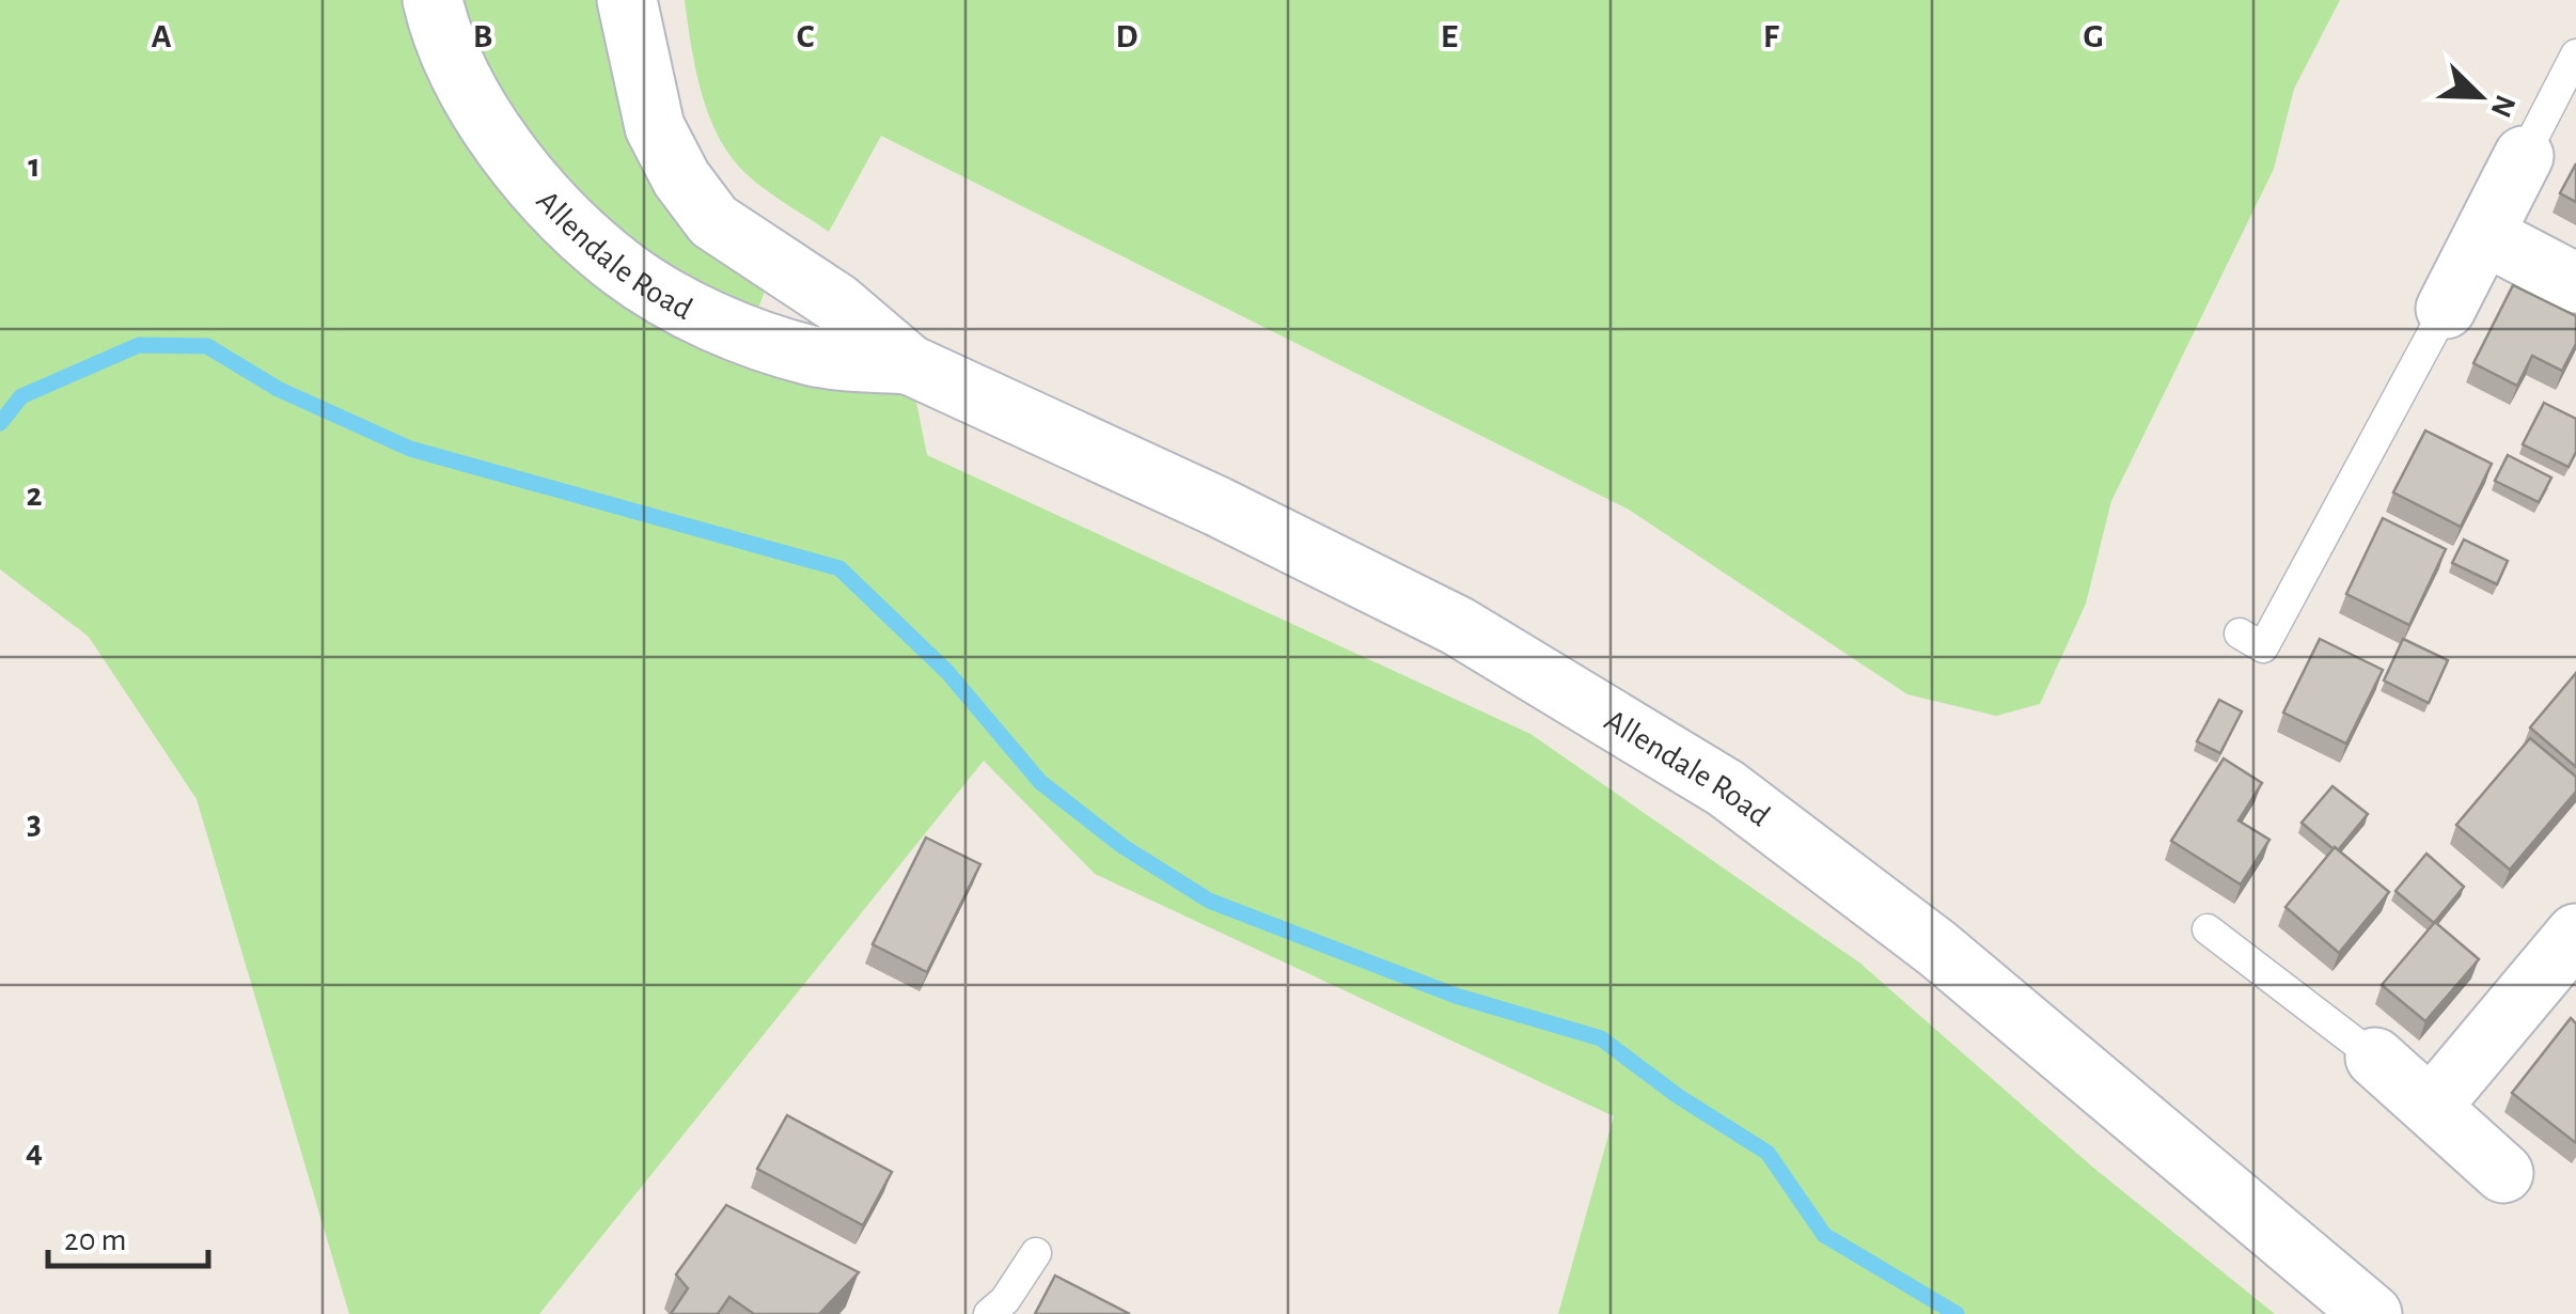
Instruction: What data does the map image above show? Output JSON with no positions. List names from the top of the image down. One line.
{"streets":{"street":["Allendale Road"]},"scale_bar":"20 m","north":"bottom right","grid":{"columns":["A","B","C","D","E","F","G"],"rows":["1","2","3","4"]}}
